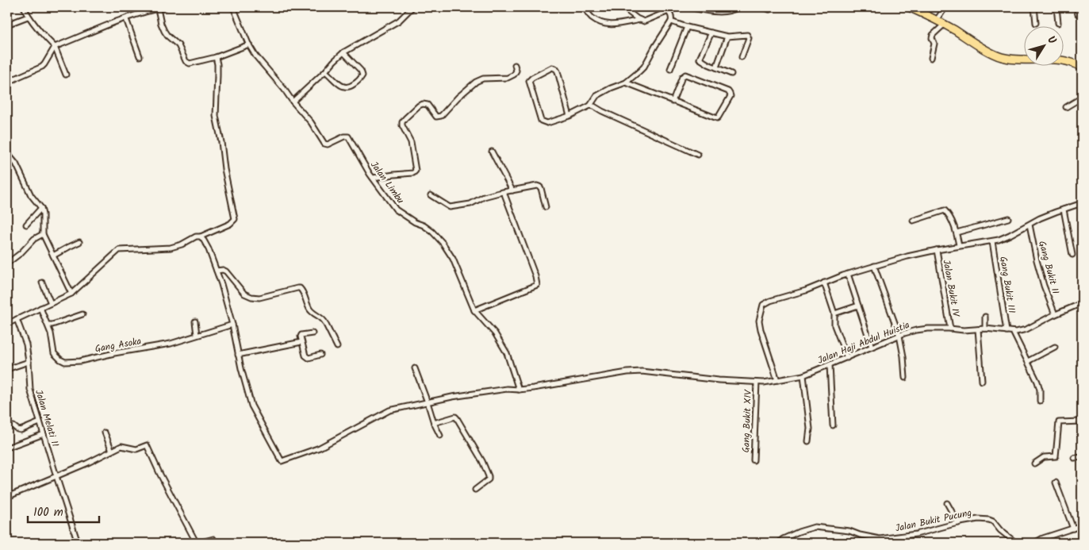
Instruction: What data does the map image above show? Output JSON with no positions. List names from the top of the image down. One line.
{"streets":{"street":["Jalan Limbu","Gang Bukit II","Gang Bukit III","Jalan Bukit IV","Jalan Haji Abdul Huistia","Gang Asoka","Jalan Melati II","Gang Bukit XIV","Jalan Bukit Pucung"]},"crossings":[["Jalan Limbu","Jalan Haji Abdul Huistia"],["Gang Bukit II","Jalan Haji Abdul Huistia"],["Gang Bukit III","Jalan Haji Abdul Huistia"],["Jalan Bukit IV","Jalan Haji Abdul Huistia"],["Jalan Haji Abdul Huistia","Gang Bukit XIV"]],"scale_bar":"100 m","north":"top right"}
